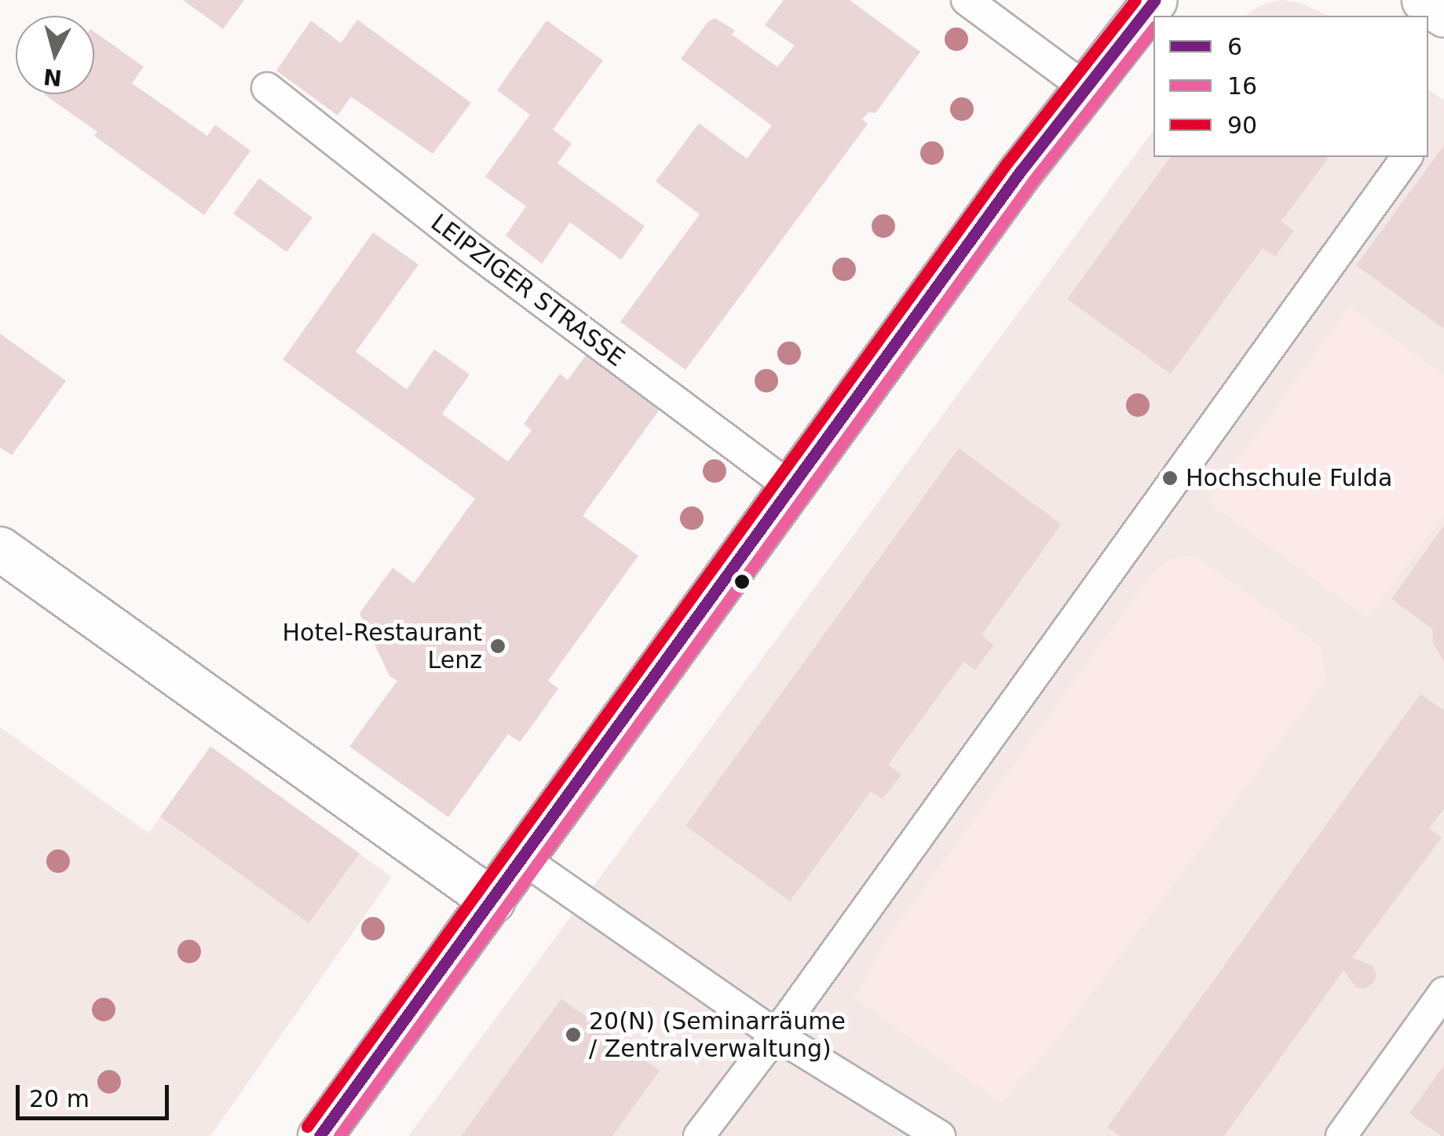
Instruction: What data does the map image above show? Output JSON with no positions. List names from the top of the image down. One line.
{"streets":{"lane":["LEIPZIGER STRASSE"]},"places":["Hochschule Fulda","Hotel-Restaurant Lenz","20(N) (Seminarräume / Zentralverwaltung)"],"lines":["transit line 6","transit line 90","transit line 16"],"legend":["6","16","90"],"scale_bar":"20 m","north":"bottom"}
